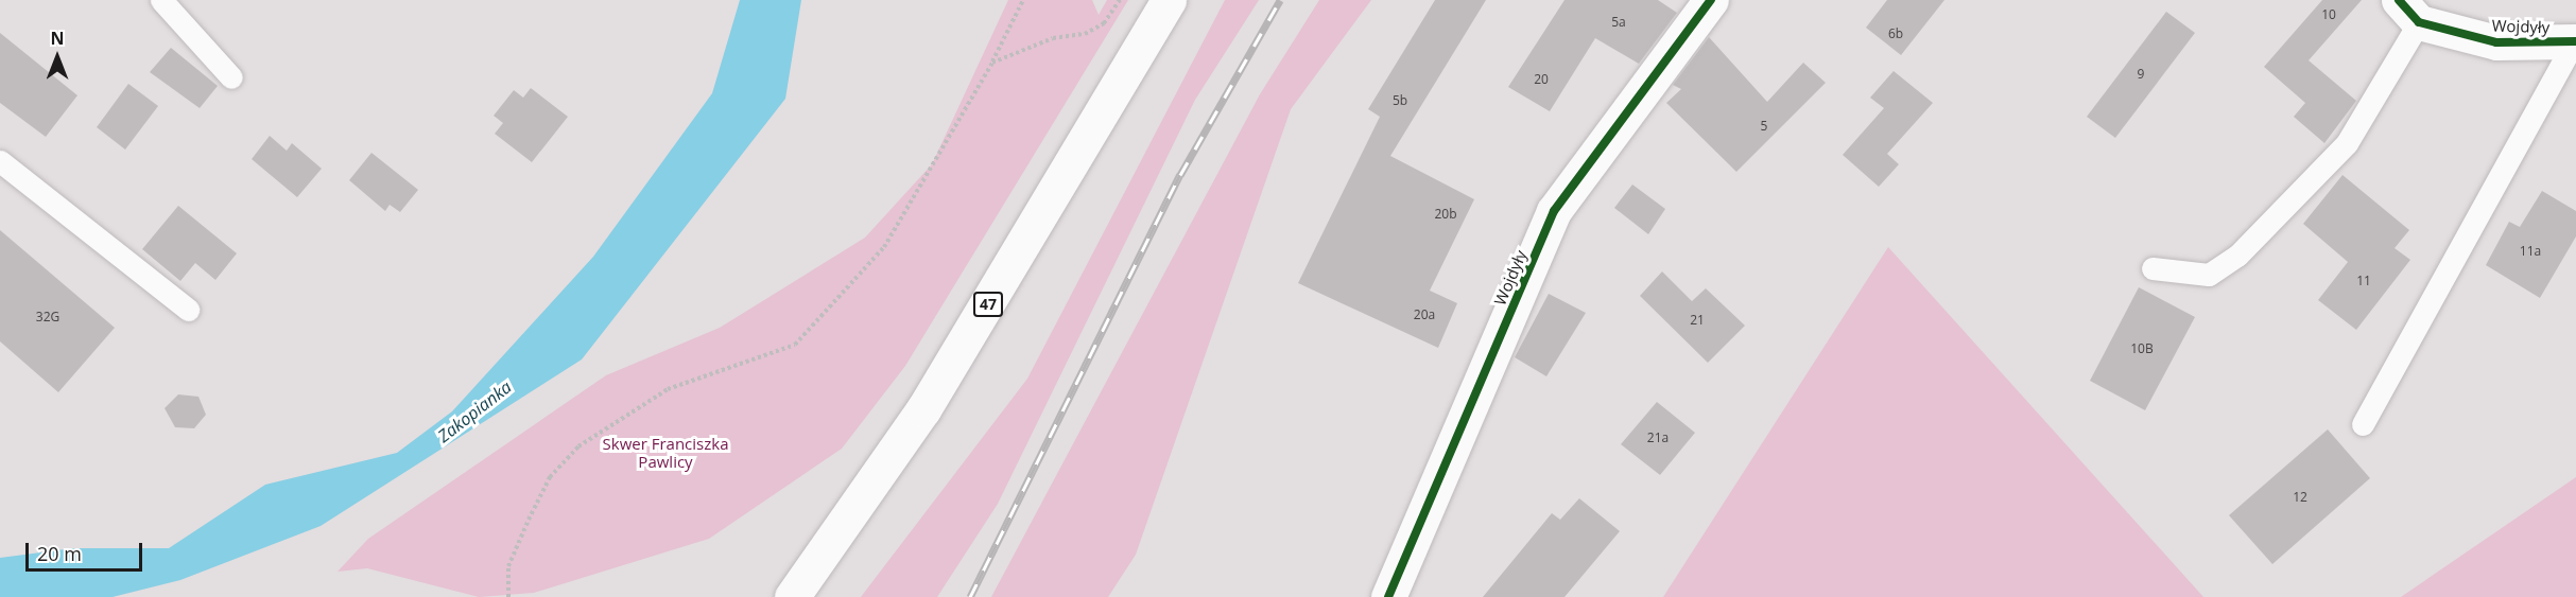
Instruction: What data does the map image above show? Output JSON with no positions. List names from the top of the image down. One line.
{"streets":{"street":["Wojdyły","47"]},"water":["Zakopianka"],"parks":["Skwer Franciszka Pawlicy"],"house_numbers":["10","5a","6b","9","20","5b","5","20b","11a","11","20a","32G","21","10B","21a","12"],"scale_bar":"20 m","north":"top"}
